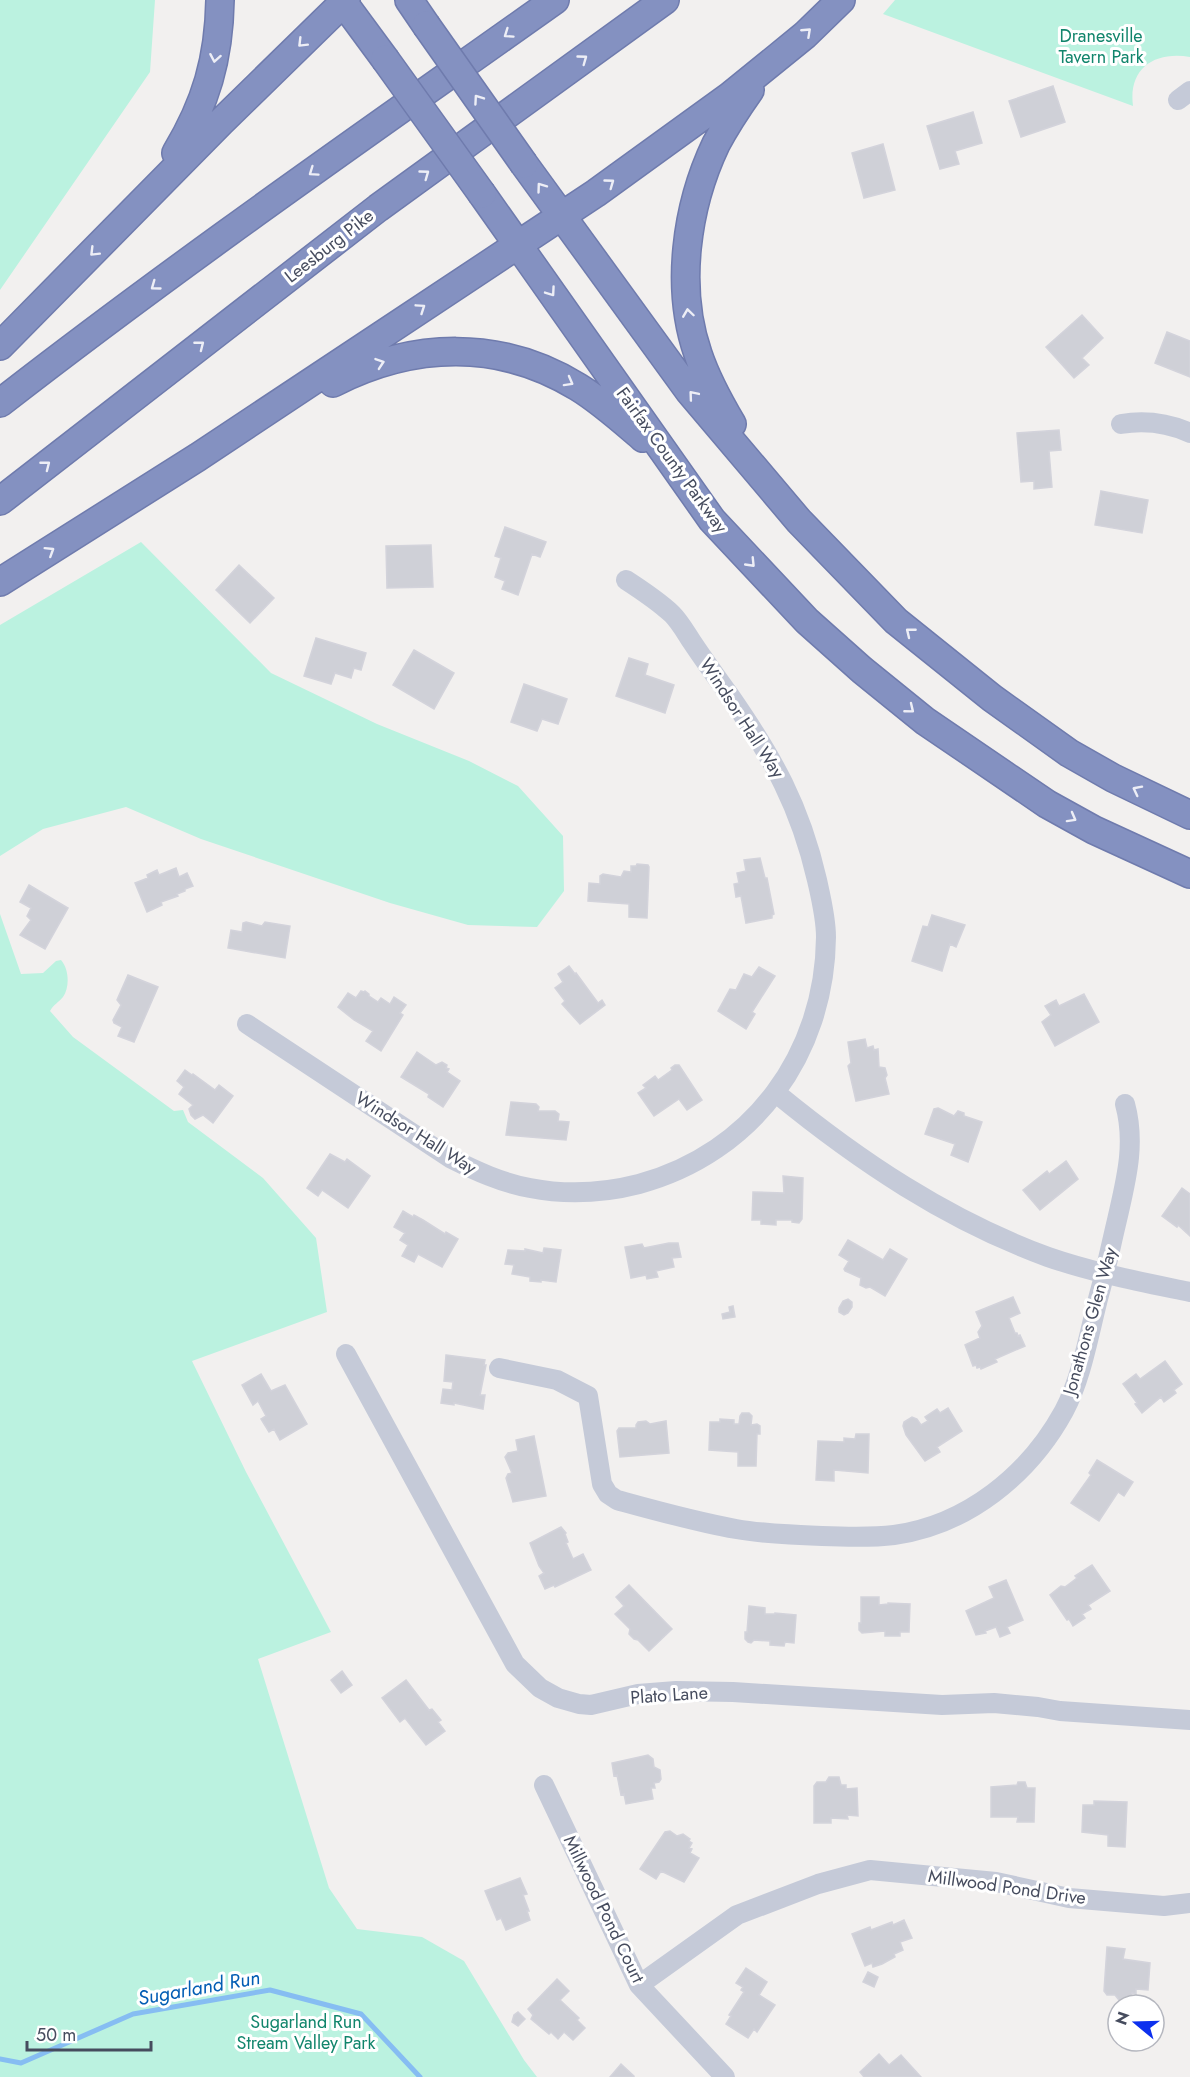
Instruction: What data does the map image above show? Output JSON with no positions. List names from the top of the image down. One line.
{"streets":{"highway":["Leesburg Pike","Fairfax County Parkway"],"street":["Windsor Hall Way","Jonathons Glen Way","Plato Lane","Millwood Pond Drive","Millwood Pond Court"]},"crossings":[["Millwood Pond Drive","Millwood Pond Court"]],"water":["Sugarland Run"],"parks":["Dranesville Tavern Park","Sugarland Run Stream Valley Park"],"scale_bar":"50 m","north":"left"}
